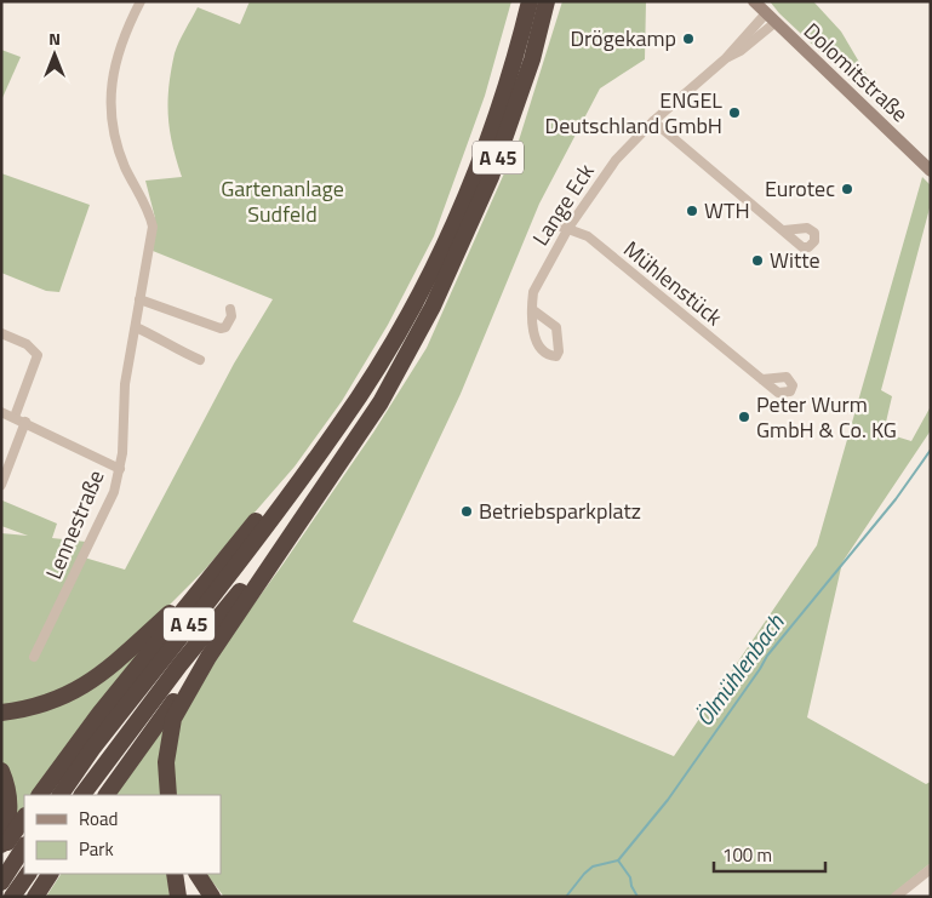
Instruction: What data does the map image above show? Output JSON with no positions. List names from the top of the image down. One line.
{"streets":{"highway":["A 45"],"street":["Dolomitstraße","Lange Eck","Mühlenstück","Lennestraße"]},"crossings":[["Dolomitstraße","Lange Eck"],["Lange Eck","Mühlenstück"]],"water":["Ölmühlenbach"],"parks":["Gartenanlage Sudfeld"],"places":["Drögekamp","ENGEL Deutschland GmbH","Eurotec","WTH","Witte","Peter Wurm GmbH & Co. KG","Betriebsparkplatz"],"legend":["Road","Park"],"scale_bar":"100 m","north":"top"}
